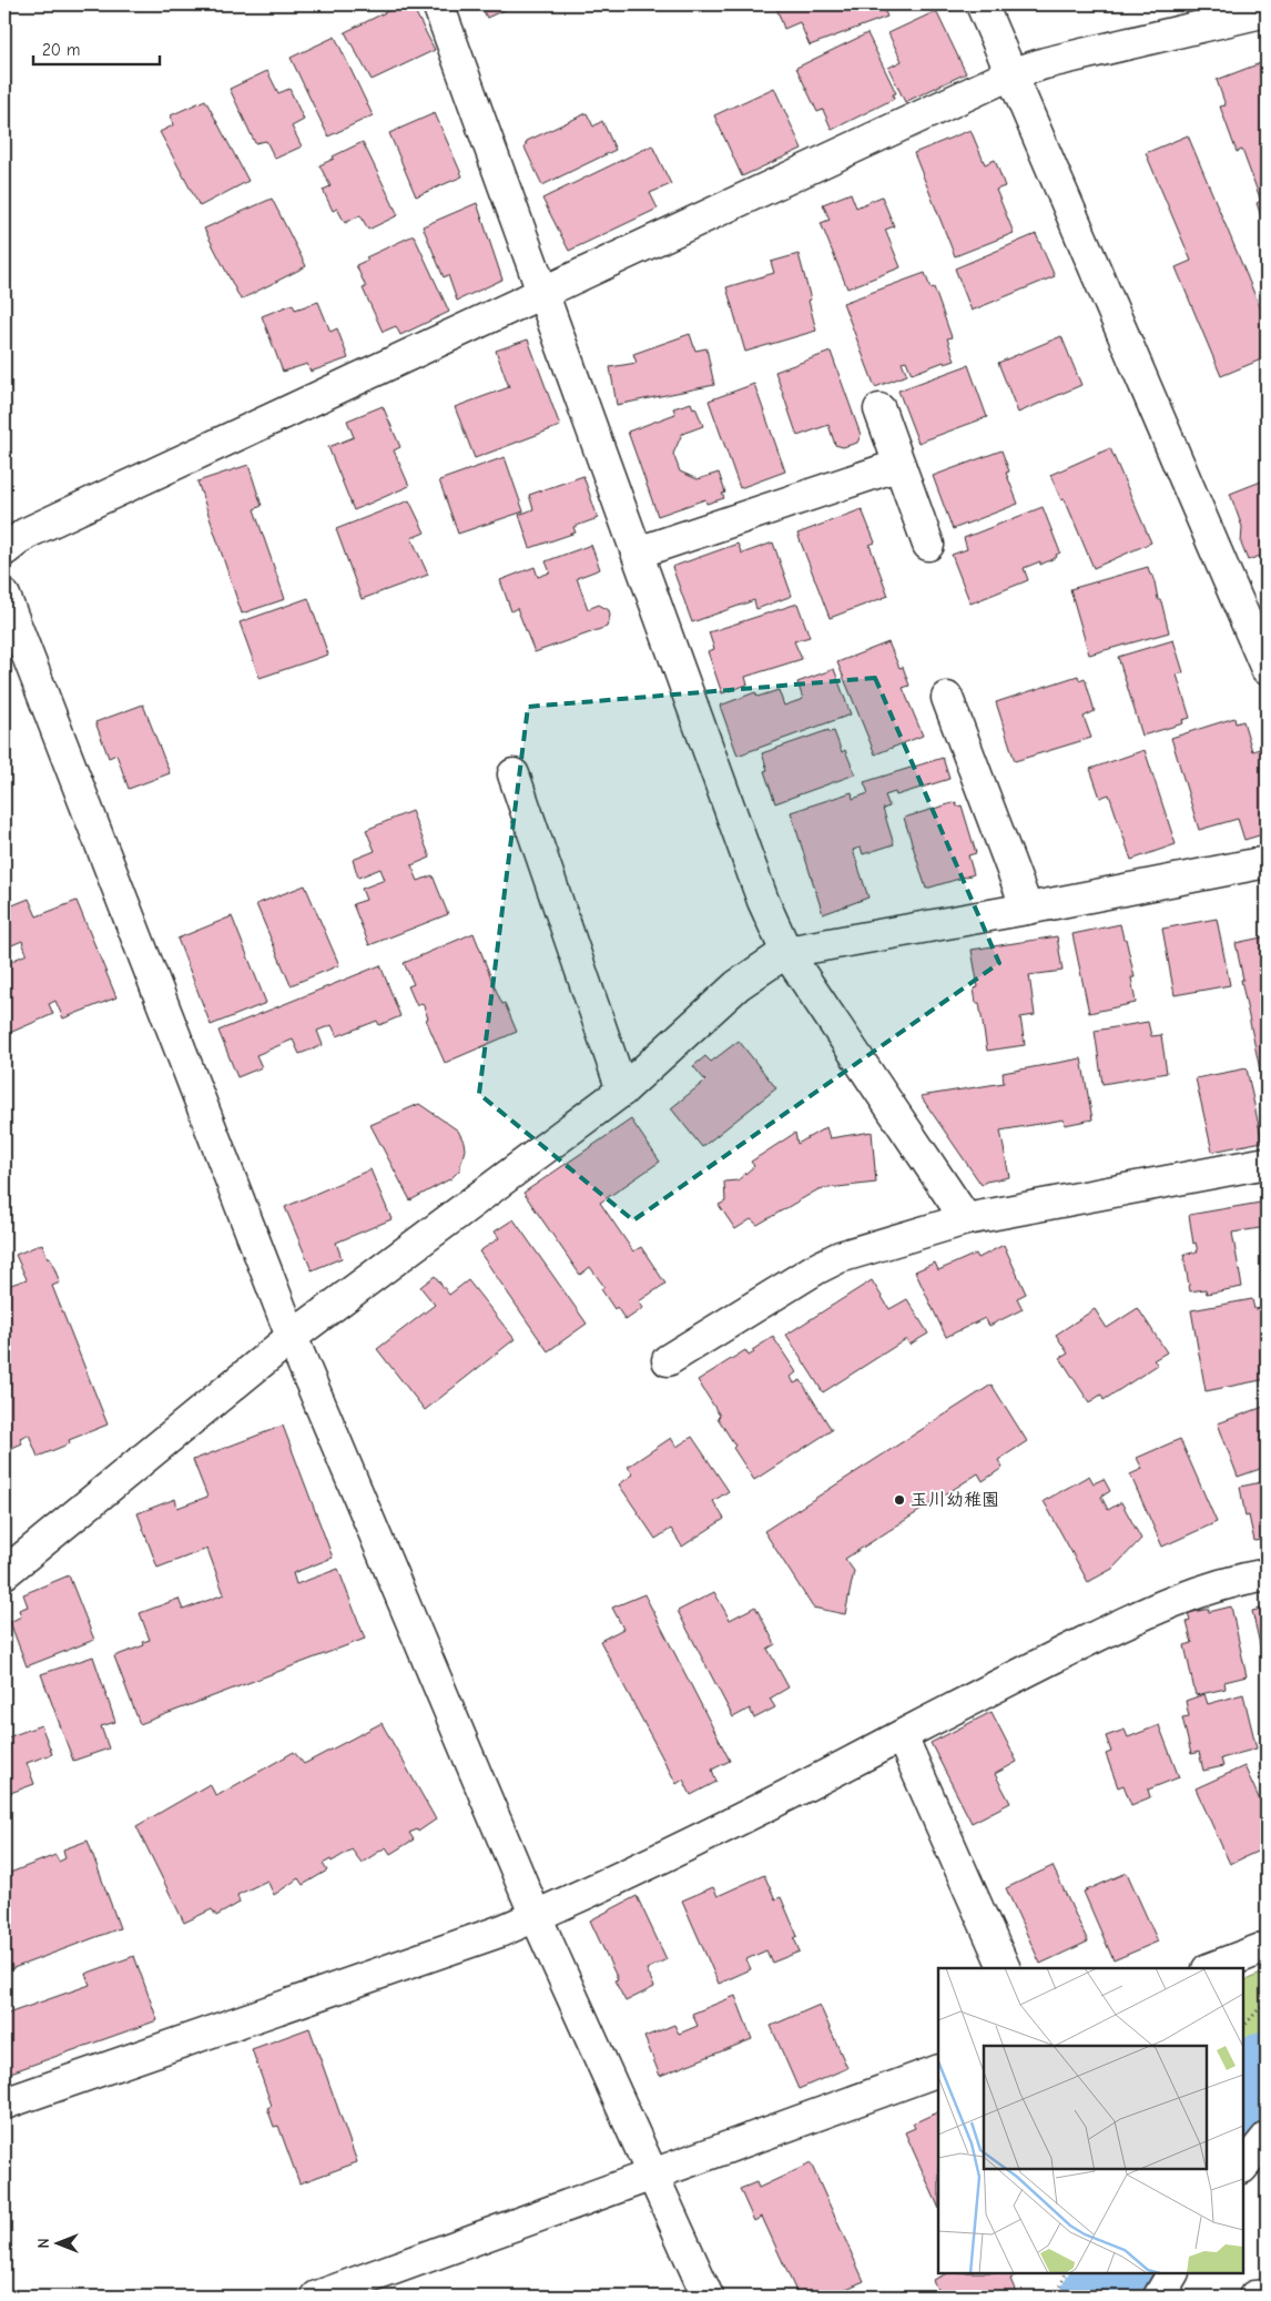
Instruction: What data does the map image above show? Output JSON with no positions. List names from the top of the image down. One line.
{"places":["玉川幼稚園"],"scale_bar":"20 m","north":"left"}
